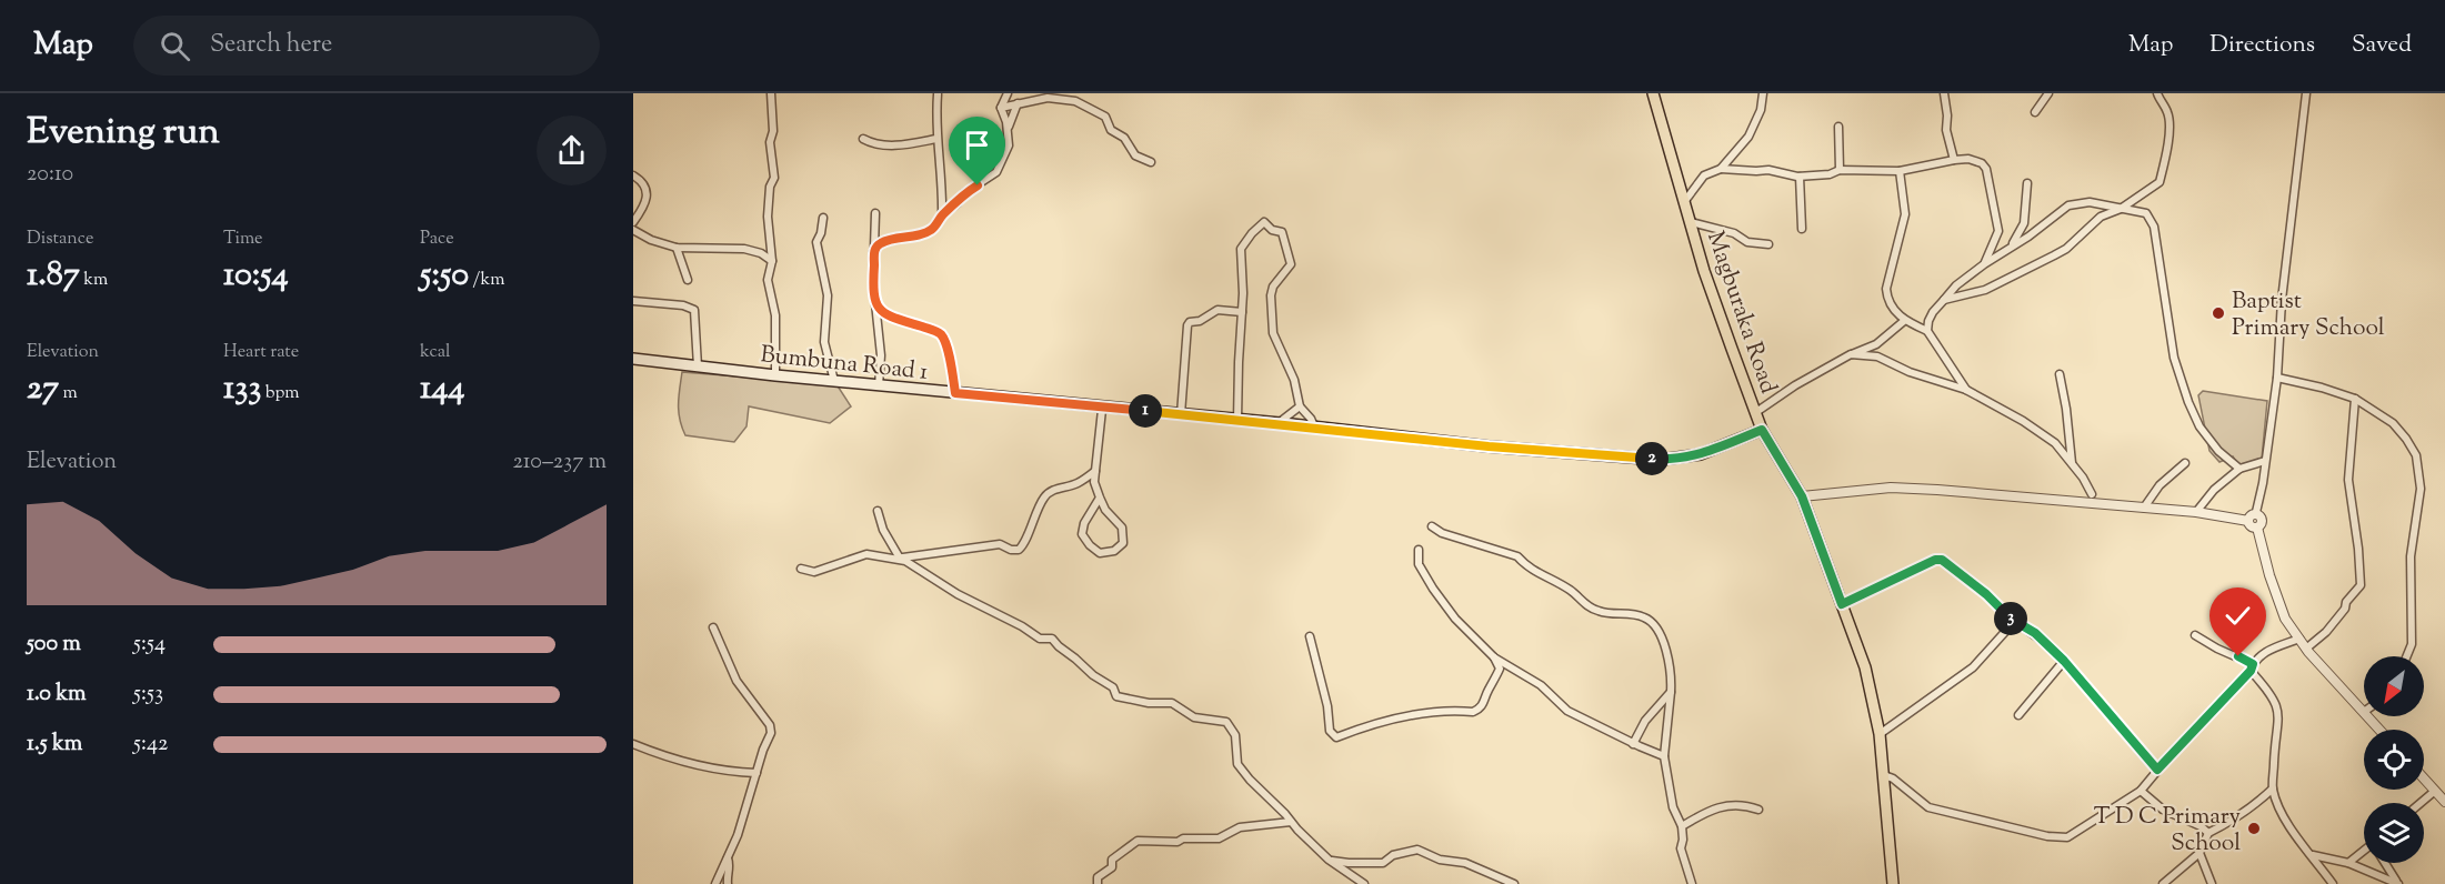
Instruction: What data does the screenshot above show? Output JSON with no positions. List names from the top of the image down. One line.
{"streets":{"main road":["Magburaka Road","Bumbuna Road 1"]},"crossings":[["Magburaka Road","Bumbuna Road 1"]],"places":["Baptist Primary School","T D C Primary School"],"north":"bottom left","page":{"header":"Map","search":"Search here","nav":["Map","Directions","Saved"],"heading":["Evening run","20:10"],"stats":[["Distance","1.87 km"],["Time","10:54"],["Pace","5:50 /km"],["Elevation","27 m"],["Heart rate","133 bpm"],["kcal","144"]],"pins":["1","2","3"],"chart":["Elevation","210–237 m"],"list":[{"name":"500 m","note":"5:54"},{"name":"1.0 km","note":"5:53"},{"name":"1.5 km","note":"5:42"}]}}
